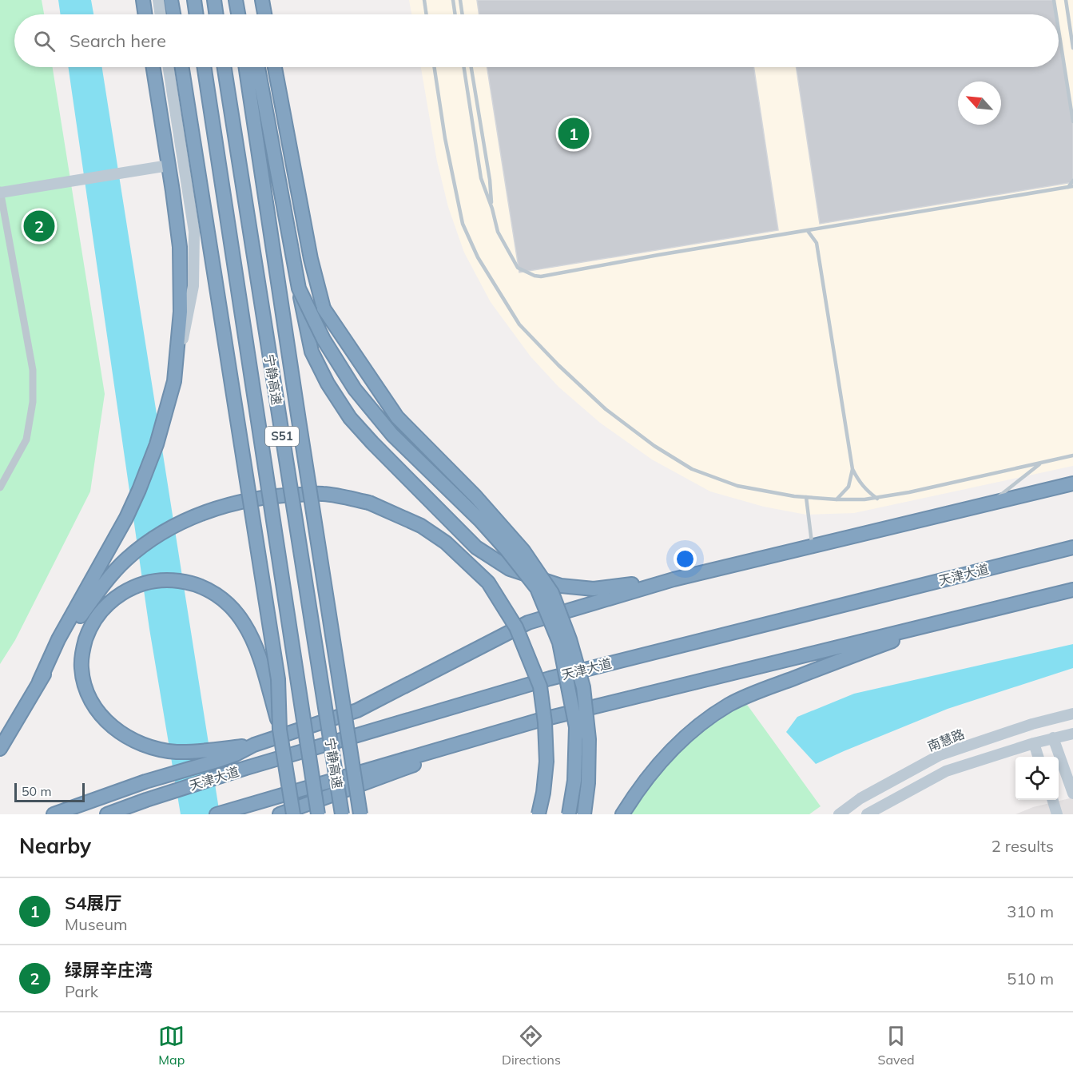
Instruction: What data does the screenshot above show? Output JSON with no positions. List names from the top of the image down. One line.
{"streets":{"highway":["宁静高速","S51","天津大道"],"street":["南慧路"]},"scale_bar":"50 m","north":"top left","page":{"search":"Search here","pins":["1","2"],"scale":"50 m","heading":["Nearby","2 results"],"list":[{"mark":"1","name":"S4展厅","note":"Museum","value":"310 m"},{"mark":"2","name":"绿屏辛庄湾","note":"Park","value":"510 m"}],"nav":["Map","Directions","Saved"]}}
